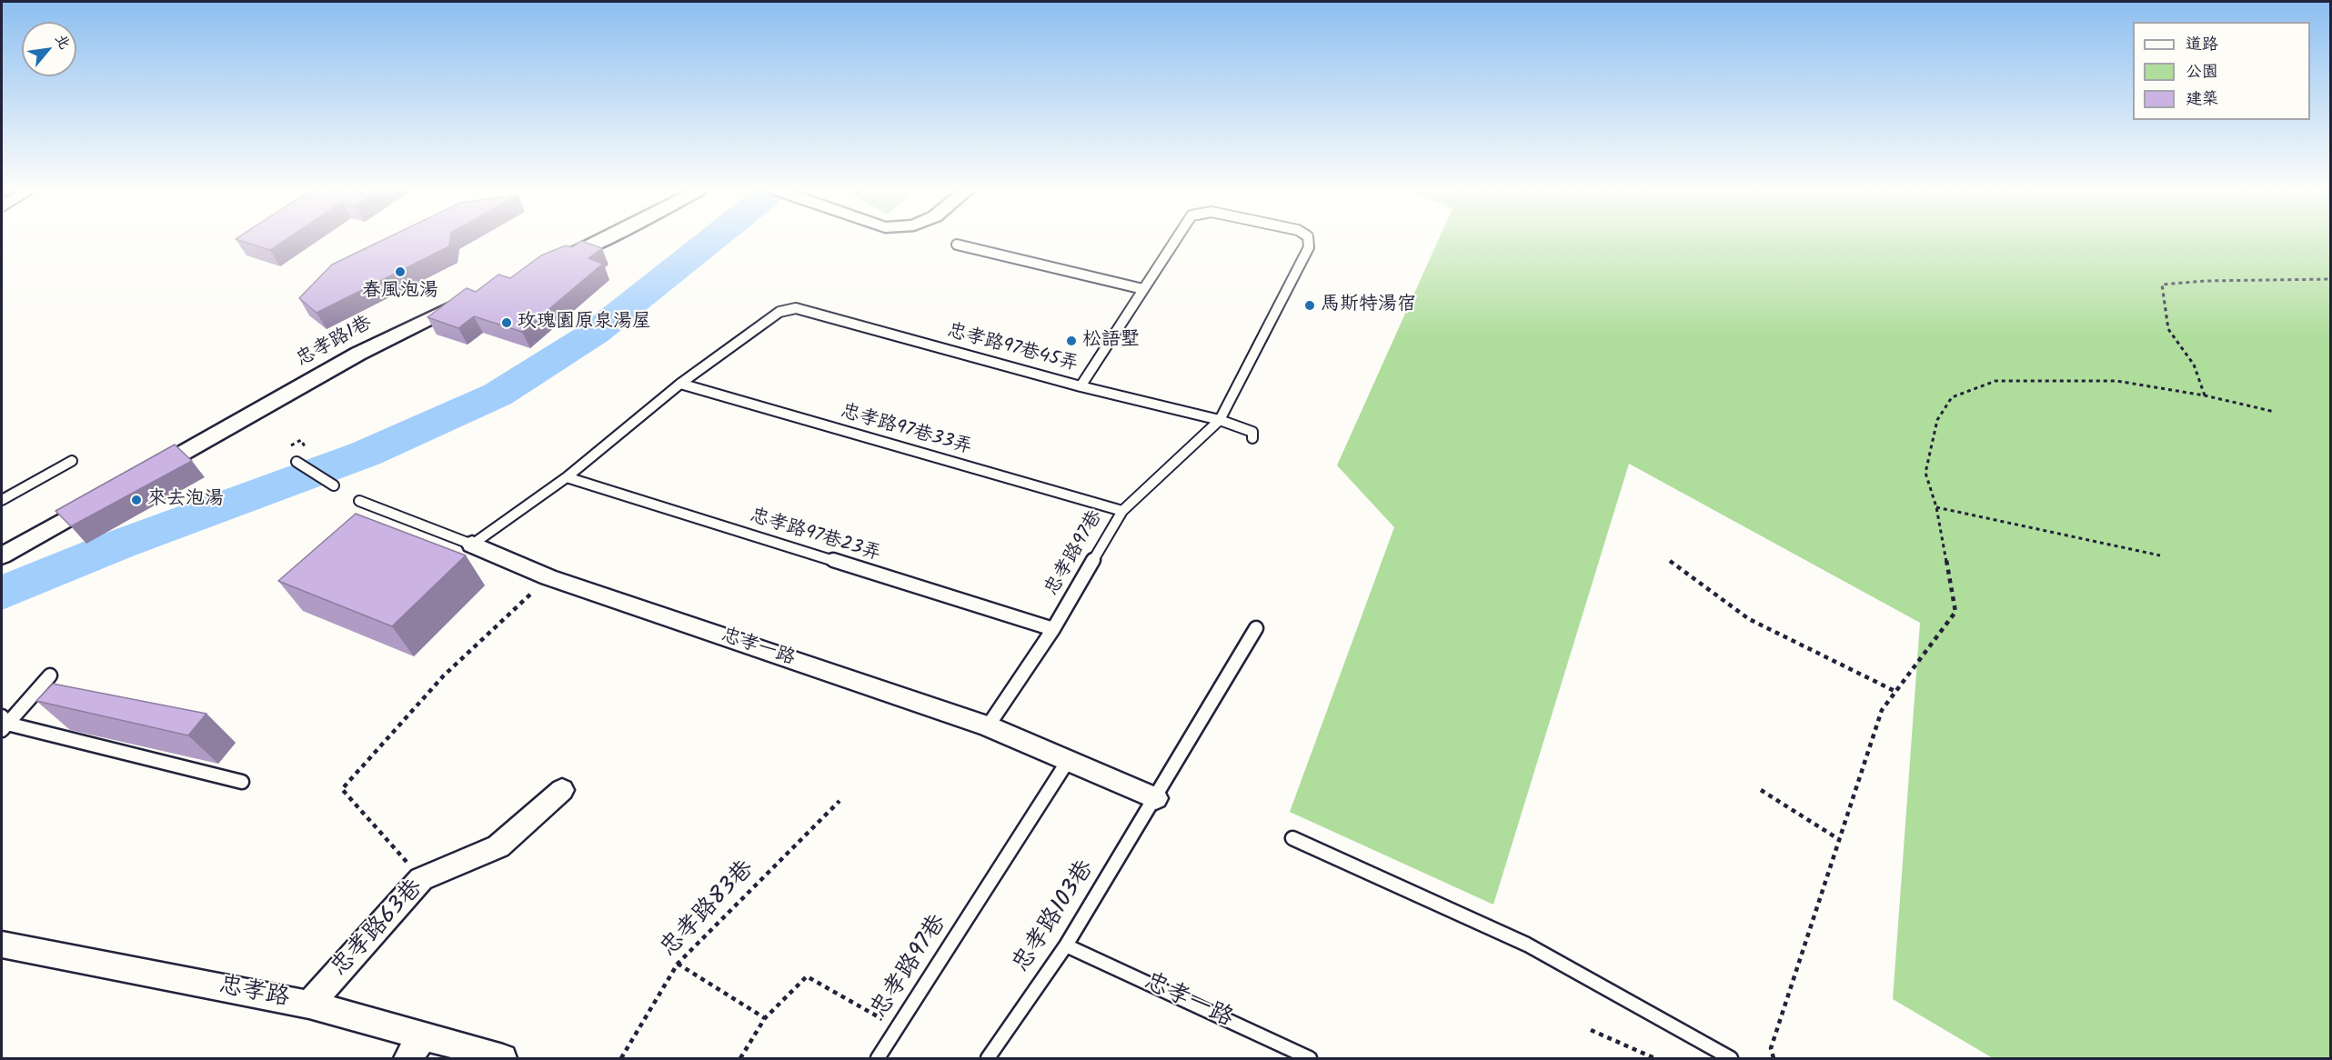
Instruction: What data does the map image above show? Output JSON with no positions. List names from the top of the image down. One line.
{"streets":{"street":["忠孝路1巷","忠孝一路","忠孝路63巷","忠孝路"],"lane":["忠孝路97巷45弄","忠孝路97巷33弄","忠孝路97巷23弄","忠孝路97巷","忠孝路103巷"],"path":["忠孝路83巷"]},"crossings":[["忠孝路97巷45弄","忠孝路97巷33弄"],["忠孝路97巷45弄","忠孝路97巷"],["忠孝路97巷33弄","忠孝路97巷"],["忠孝路97巷23弄","忠孝路97巷"],["忠孝路97巷","忠孝一路"],["忠孝一路","忠孝路103巷"],["忠孝路63巷","忠孝路"]],"places":["春風泡湯","馬斯特湯宿","玫瑰園原泉湯屋","松語墅","來去泡湯"],"legend":["道路","公園","建築"],"north":"top right"}
